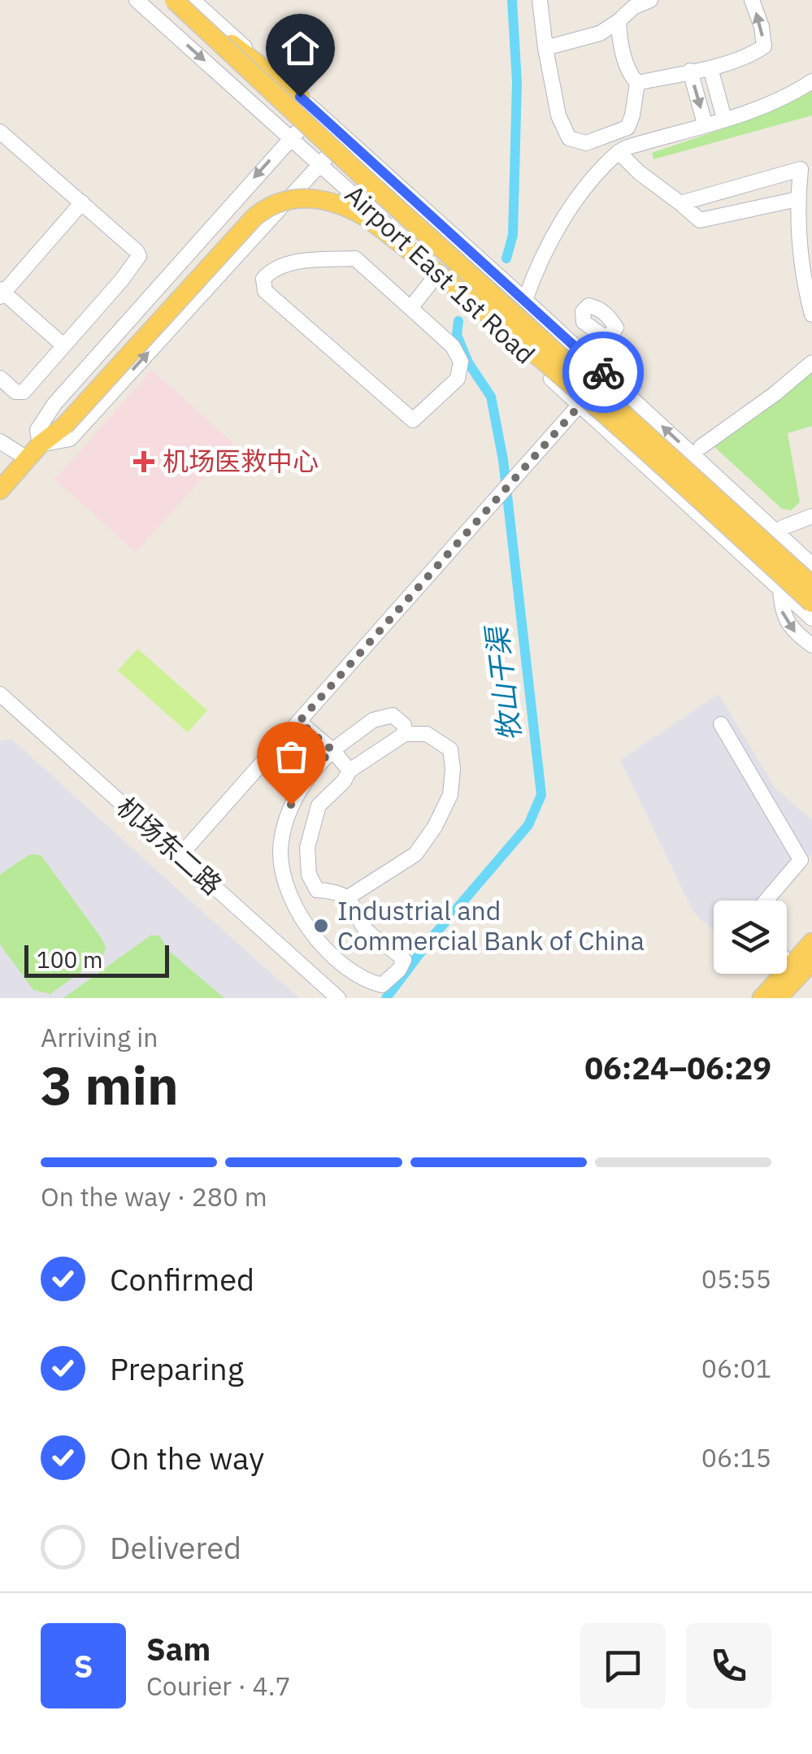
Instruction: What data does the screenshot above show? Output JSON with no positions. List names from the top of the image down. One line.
{"streets":{"street":["Airport East 1st Road","机场东二路"]},"water":["牧山干渠"],"places":{"health":["机场医救中心"],"other":["Industrial and Commercial Bank of China"]},"scale_bar":"100 m","page":{"scale":"100 m","heading":["3 min","Arriving in","06:24–06:29"],"panel":["Sam","Courier · 4.7"],"bar":"On the way · 280 m","list":[["Confirmed","05:55"],["Preparing","06:01"],["On the way","06:15"],"Delivered"],"round":"S"}}
